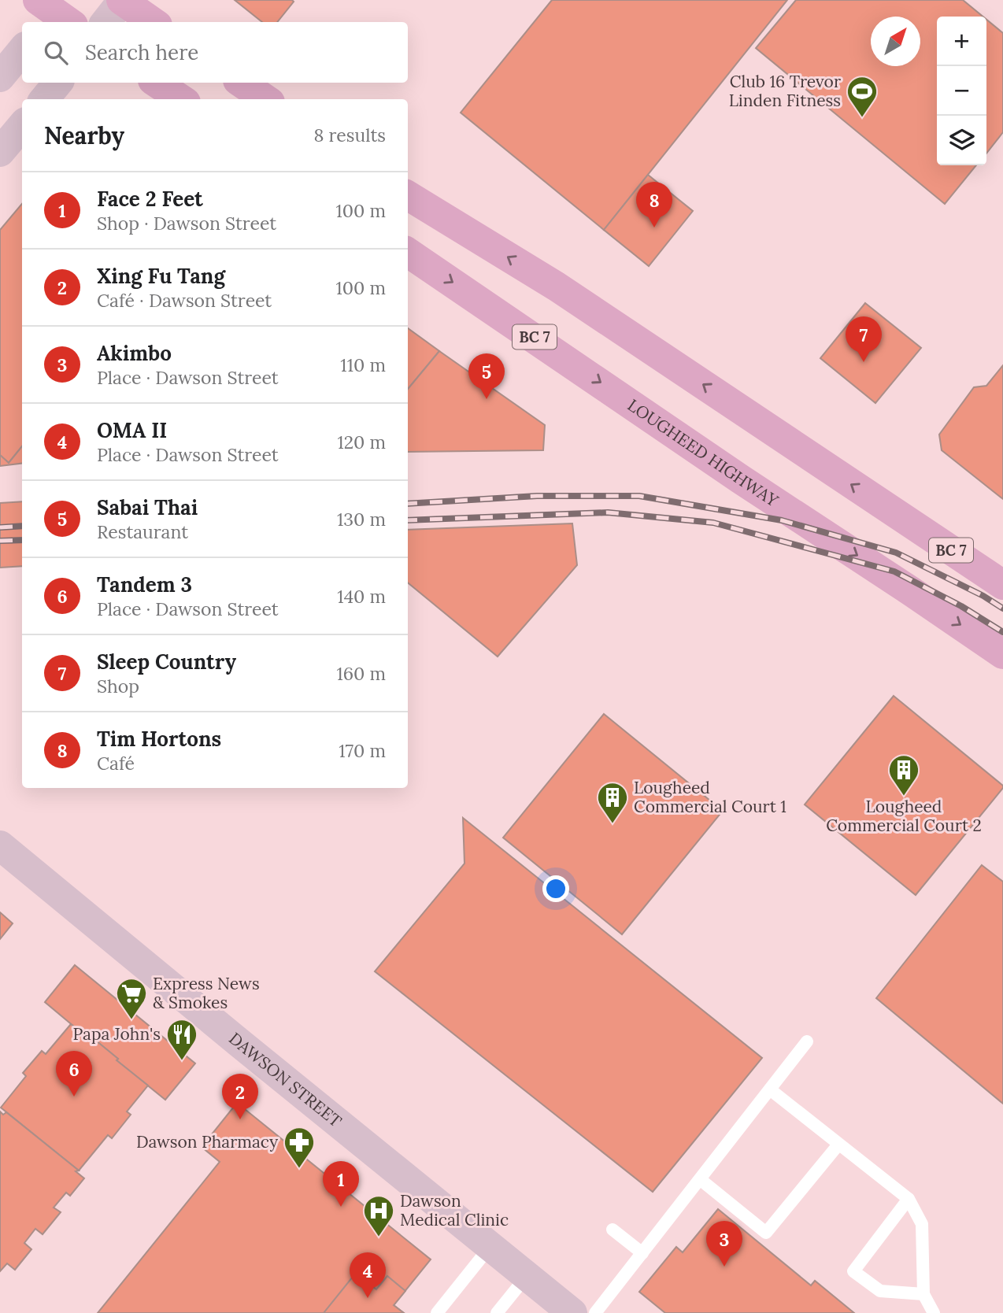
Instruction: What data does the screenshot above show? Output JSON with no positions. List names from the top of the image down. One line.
{"streets":{"main road":["BC 7","LOUGHEED HIGHWAY"],"street":["DAWSON STREET"]},"places":{"sports":["Club 16 Trevor Linden Fitness"],"building":["Lougheed Commercial Court 2","Lougheed Commercial Court 1"],"supermarket":["Express News & Smokes"],"restaurant":["Papa John's"],"pharmacy":["Dawson Pharmacy"],"hospital":["Dawson Medical Clinic"]},"north":"top right","page":{"map_buttons":["+","−"],"search":"Search here","heading":["Nearby","8 results"],"list":[{"mark":"1","name":"Face 2 Feet","note":"Shop · Dawson Street","value":"100 m"},{"mark":"2","name":"Xing Fu Tang","note":"Café · Dawson Street","value":"100 m"},{"mark":"3","name":"Akimbo","note":"Place · Dawson Street","value":"110 m"},{"mark":"4","name":"OMA II","note":"Place · Dawson Street","value":"120 m"},{"mark":"5","name":"Sabai Thai","note":"Restaurant","value":"130 m"},{"mark":"6","name":"Tandem 3","note":"Place · Dawson Street","value":"140 m"},{"mark":"7","name":"Sleep Country","note":"Shop","value":"160 m"},{"mark":"8","name":"Tim Hortons","note":"Café","value":"170 m"}],"pins":["8","7","5","6","2","1","3","4"]}}
